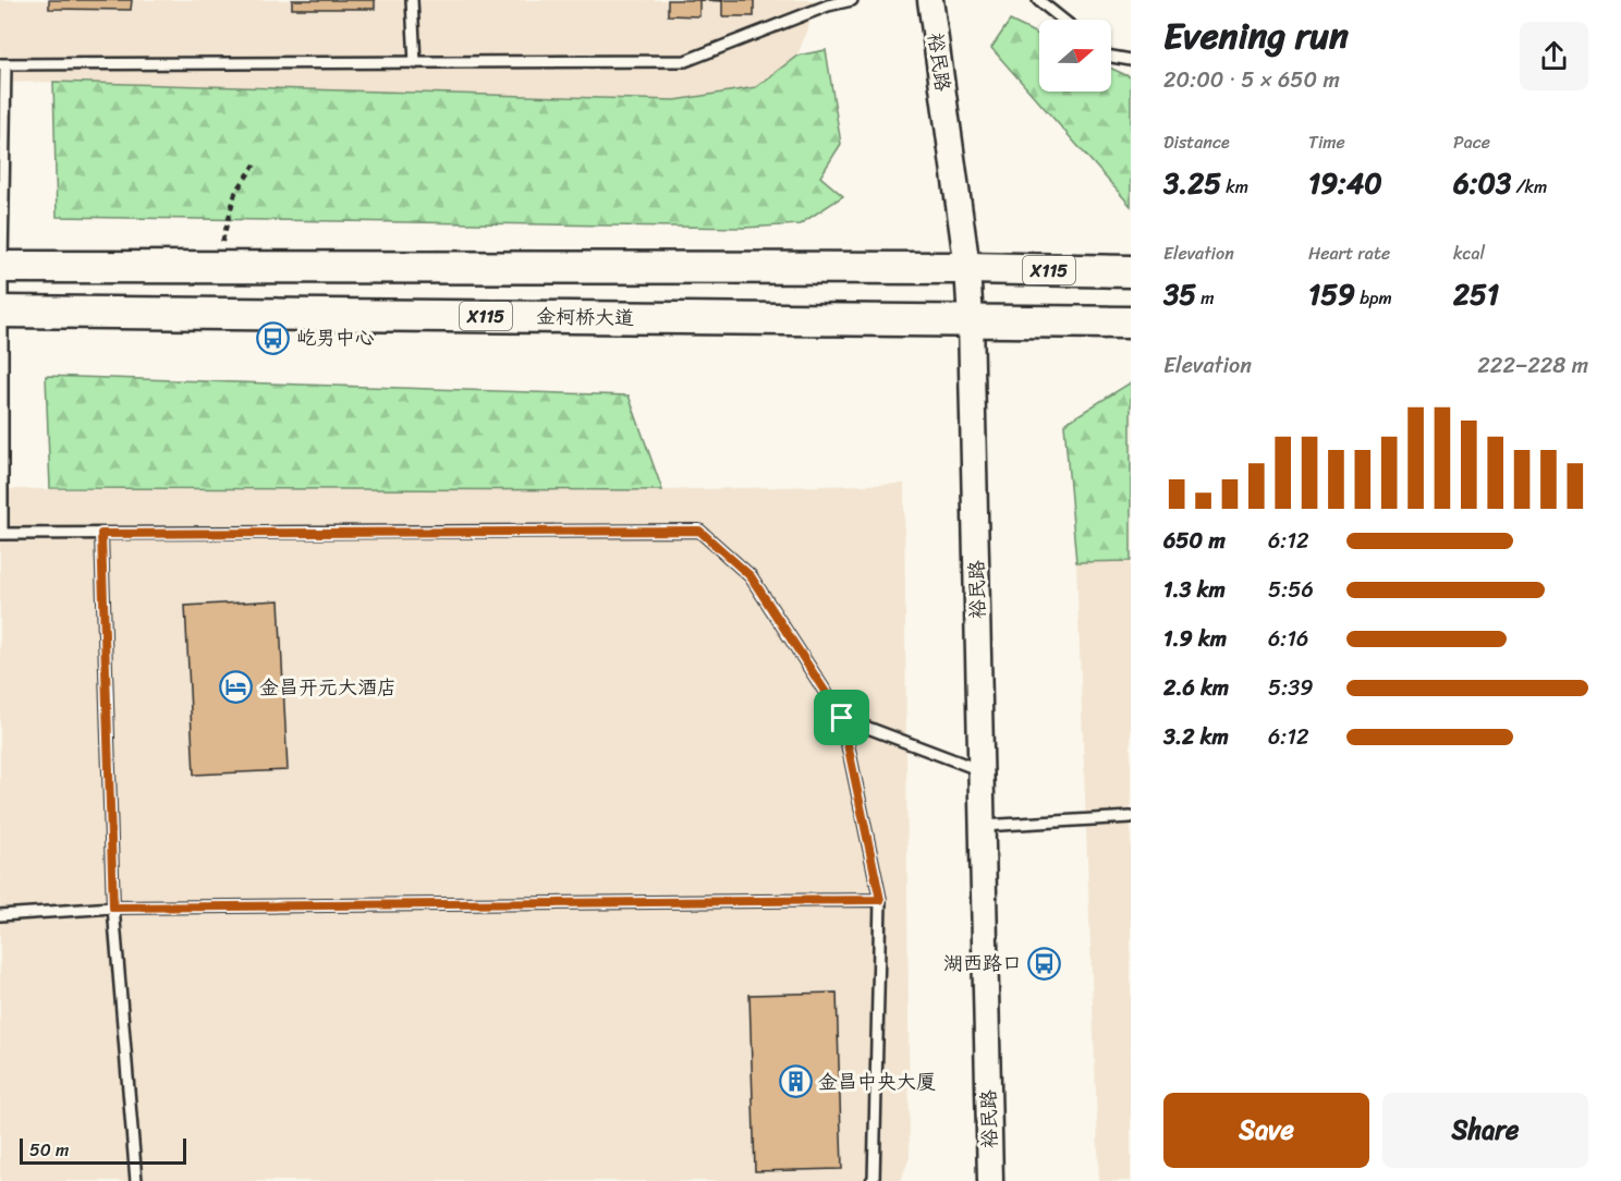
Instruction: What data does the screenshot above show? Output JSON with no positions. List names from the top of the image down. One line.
{"streets":{"main road":["X115","金柯桥大道"],"street":["裕民路"]},"crossings":[["裕民路","X115"],["裕民路","金柯桥大道"]],"places":{"bus stop":["屹男中心","湖西路口"],"hotel":["金昌开元大酒店"],"building":["金昌中央大厦"]},"scale_bar":"50 m","north":"right","page":{"heading":["Evening run","20:00 · 5 × 650 m"],"stats":[["Distance","3.25 km"],["Time","19:40"],["Pace","6:03 /km"],["Elevation","35 m"],["Heart rate","159 bpm"],["kcal","251"]],"chart":["Elevation","222–228 m"],"list":[{"name":"650 m","note":"6:12"},{"name":"1.3 km","note":"5:56"},{"name":"1.9 km","note":"6:16"},{"name":"2.6 km","note":"5:39"},{"name":"3.2 km","note":"6:12"}],"buttons":["Save","Share"],"scale":"50 m"}}
